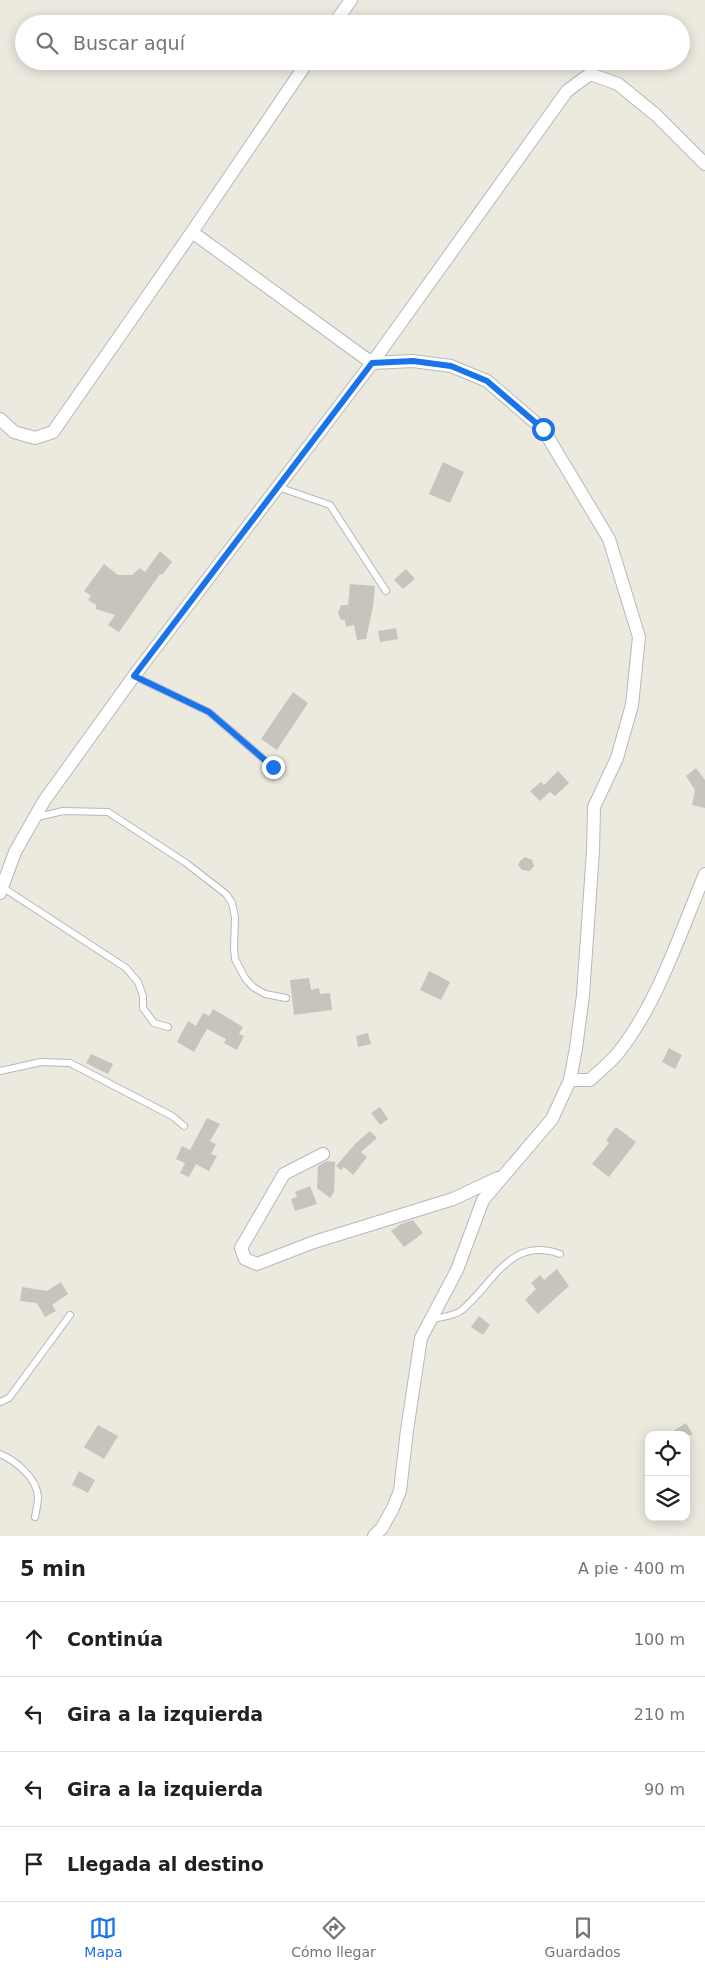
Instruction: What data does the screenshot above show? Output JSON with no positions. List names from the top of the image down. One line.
{"page":{"search":"Buscar aquí","heading":["5 min","A pie · 400 m"],"list":[["Continúa","100 m"],["Gira a la izquierda","210 m"],["Gira a la izquierda","90 m"],"Llegada al destino"],"nav":["Mapa","Cómo llegar","Guardados"]}}
